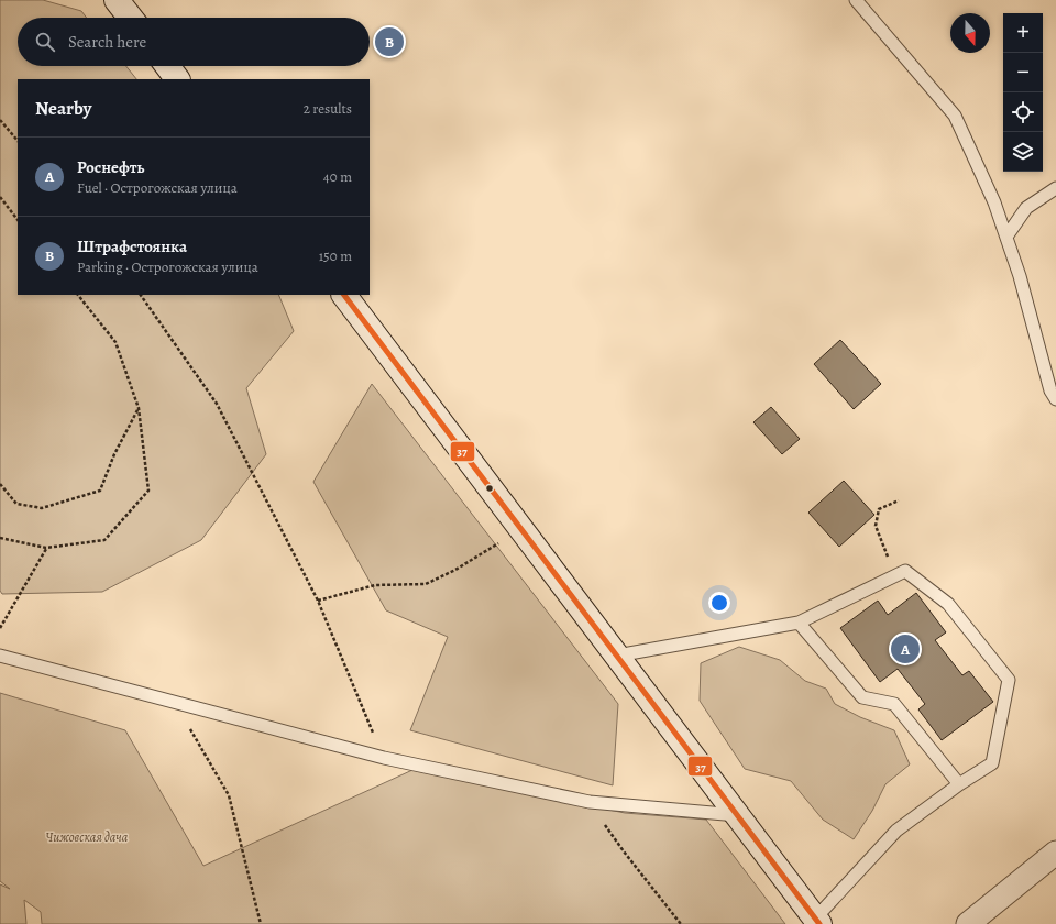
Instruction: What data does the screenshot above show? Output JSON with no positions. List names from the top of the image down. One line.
{"parks":["Чижовская дача"],"lines":["transit line 37"],"north":"bottom","page":{"map_buttons":["+","−"],"search":"Search here","pins":["B","A"],"heading":["Nearby","2 results"],"list":[{"mark":"A","name":"Роснефть","note":"Fuel · Острогожская улица","value":"40 m"},{"mark":"B","name":"Штрафстоянка","note":"Parking · Острогожская улица","value":"150 m"}]}}
